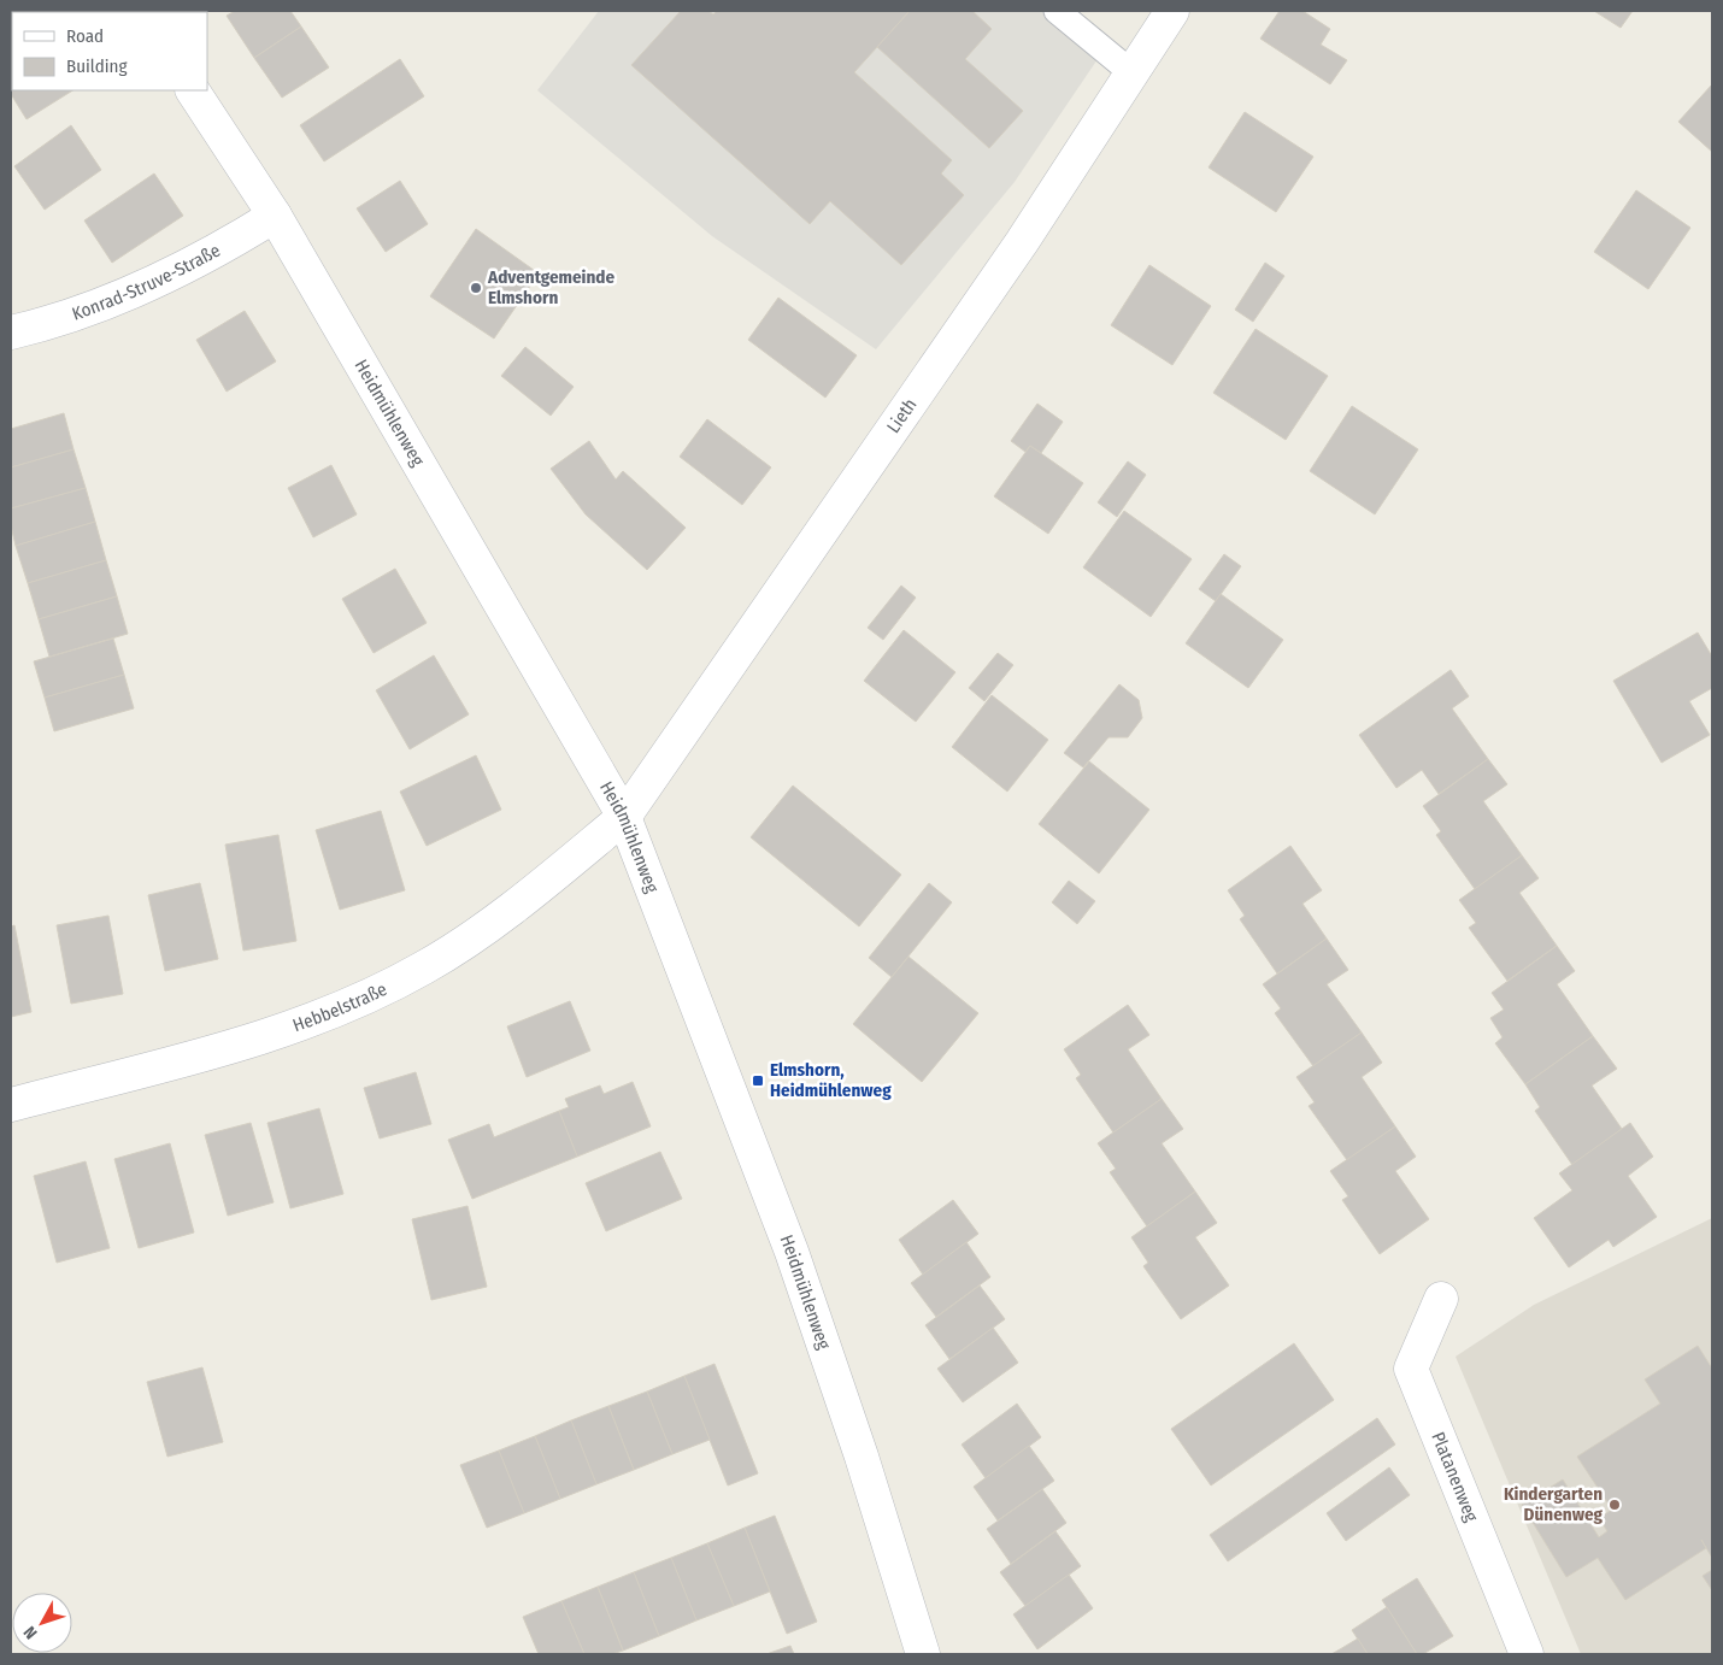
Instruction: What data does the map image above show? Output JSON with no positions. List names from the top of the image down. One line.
{"streets":{"street":["Konrad-Struve-Straße","Heidmühlenweg","Lieth","Hebbelstraße","Platanenweg"]},"crossings":[["Konrad-Struve-Straße","Heidmühlenweg"],["Heidmühlenweg","Lieth"],["Heidmühlenweg","Hebbelstraße"],["Lieth","Hebbelstraße"]],"places":{"other":["Adventgemeinde Elmshorn","Kindergarten Dünenweg"],"transit":["Elmshorn, Heidmühlenweg"]},"legend":["Road","Building"],"north":"bottom left"}
